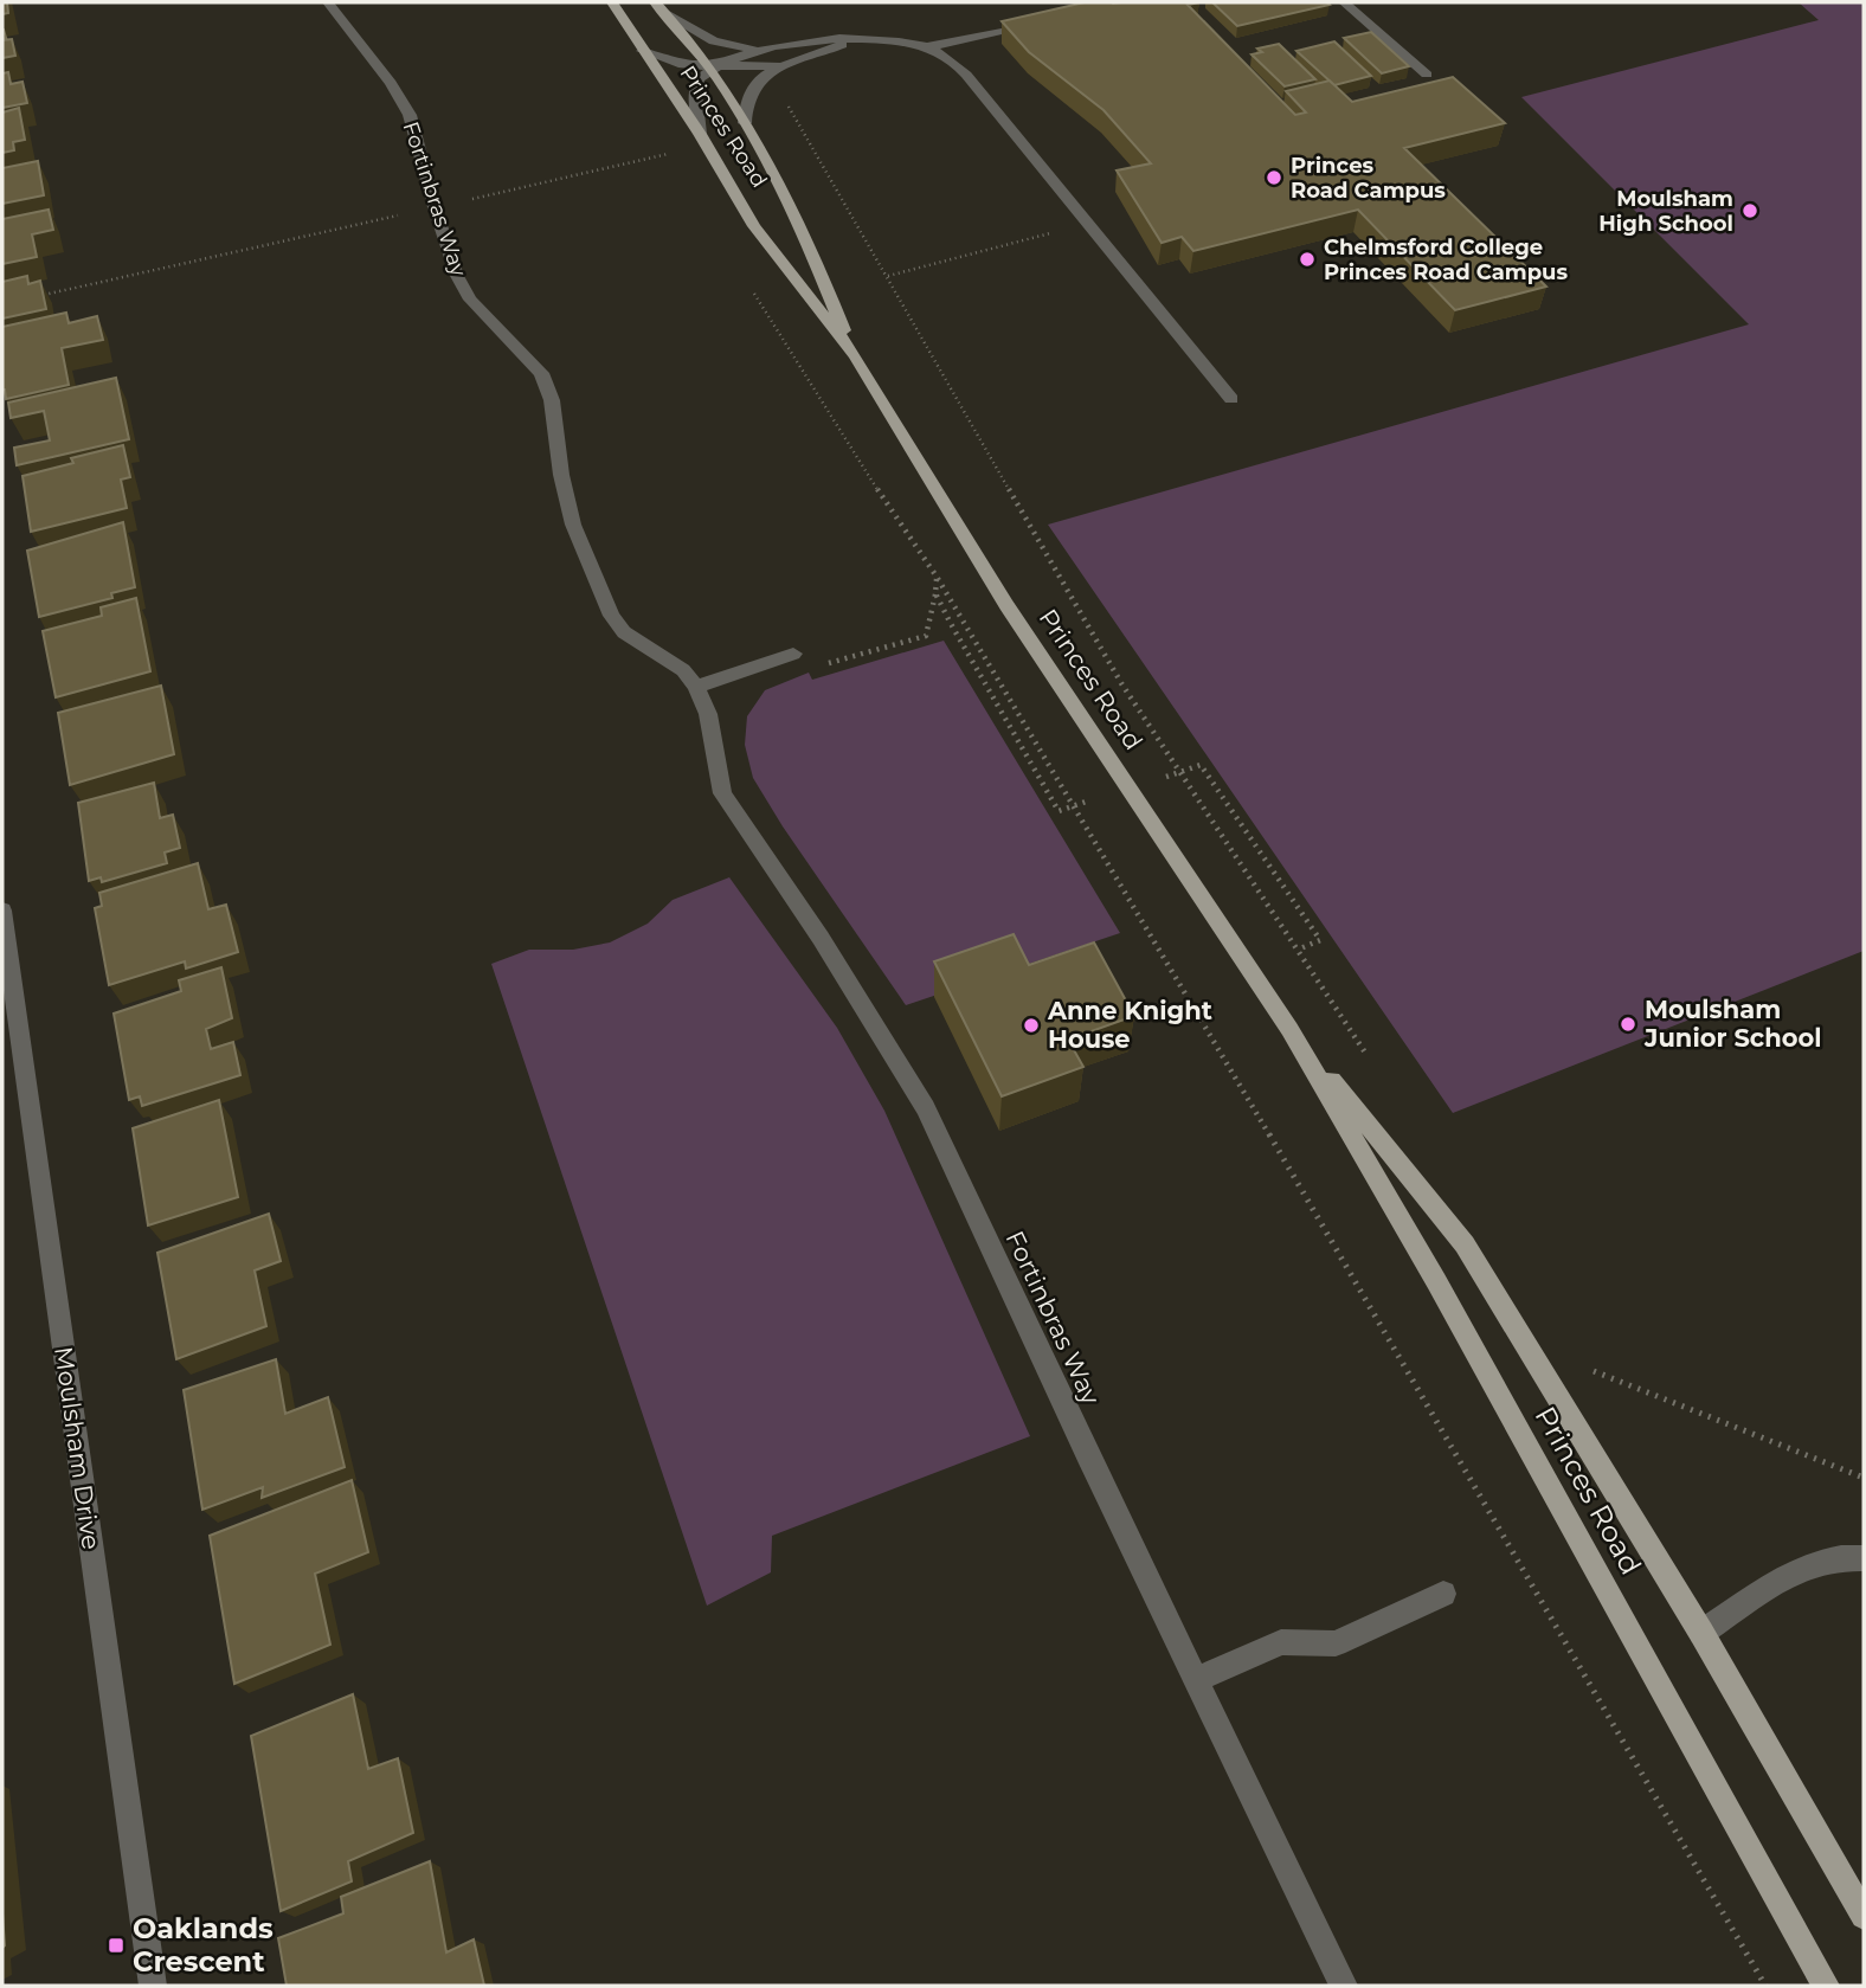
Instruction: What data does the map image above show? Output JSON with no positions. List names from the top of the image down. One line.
{"streets":{"main road":["Princes Road"],"street":["Fortinbras Way","Moulsham Drive"]},"places":{"other":["Princes Road Campus","Moulsham High School","Chelmsford College Princes Road Campus","Moulsham Junior School","Anne Knight House"],"transit":["Oaklands Crescent"]}}
